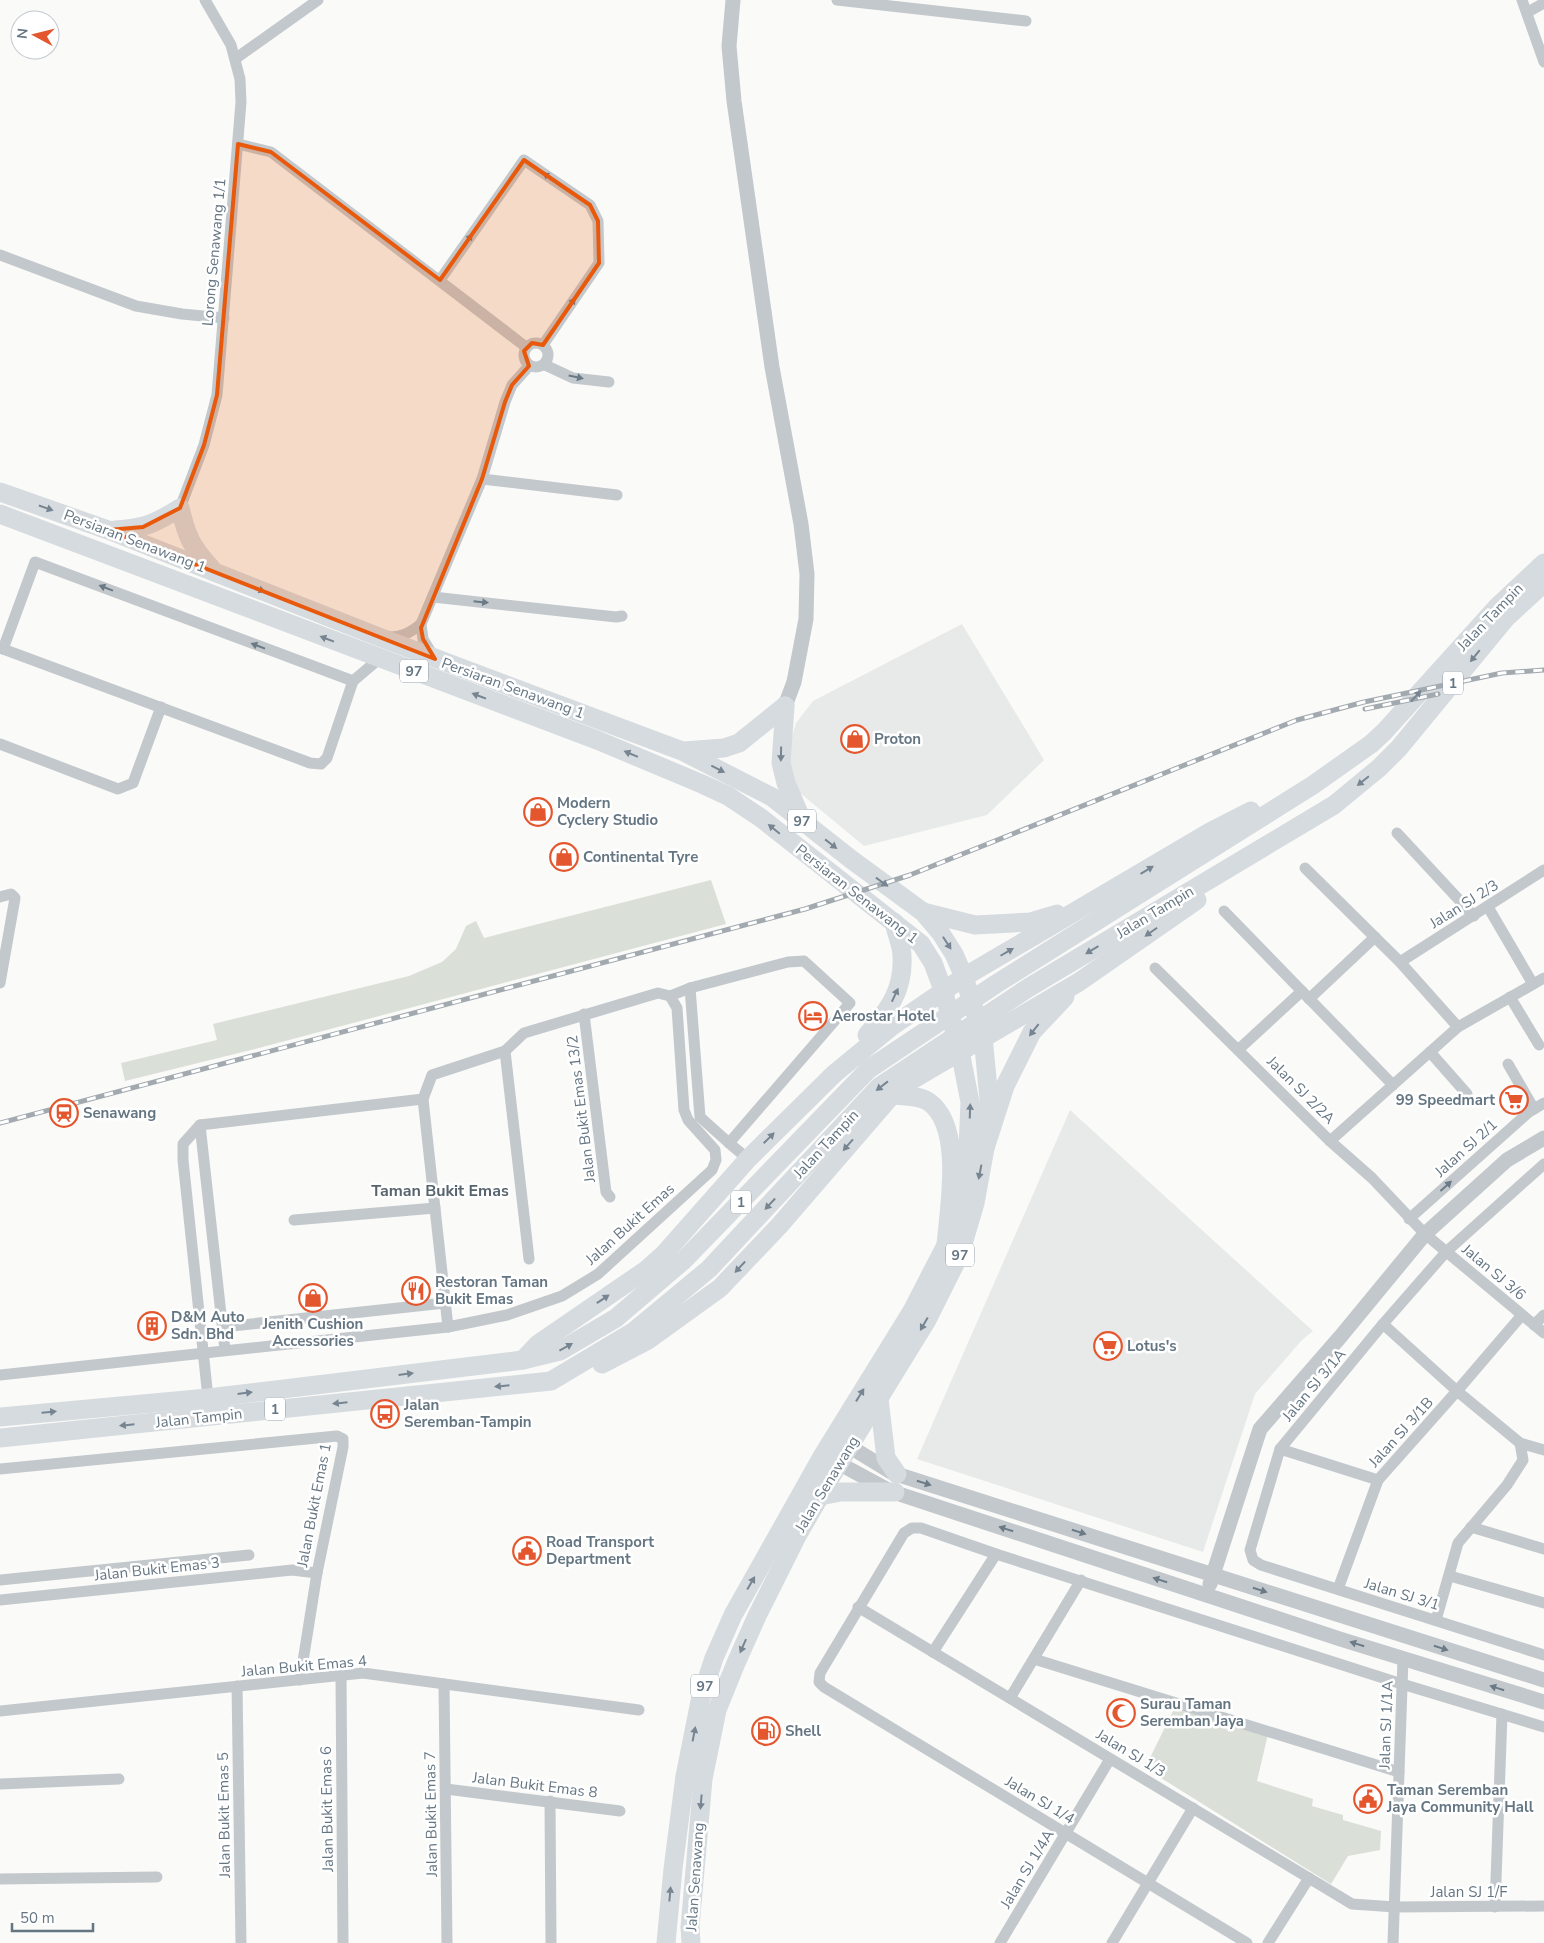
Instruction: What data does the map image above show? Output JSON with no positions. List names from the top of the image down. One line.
{"streets":{"main road":["Persiaran Senawang 1","Jalan Tampin","97","1","Jalan Senawang"],"street":["Lorong Senawang 1/1","Jalan SJ 2/3","Jalan SJ 2/2A","Jalan Bukit Emas 13/2","Jalan SJ 2/1","Jalan Bukit Emas","Jalan SJ 3/6","Jalan SJ 3/1A","Jalan SJ 3/1B","Jalan Bukit Emas 1","Jalan Bukit Emas 3","Jalan SJ 3/1","Jalan Bukit Emas 4","Jalan SJ 1/1A","Jalan SJ 1/3","Jalan Bukit Emas 8","Jalan SJ 1/4","Jalan Bukit Emas 6","Jalan Bukit Emas 7","Jalan Bukit Emas 5","Jalan SJ 1/4A","Jalan SJ 1/F"]},"crossings":[["Persiaran Senawang 1","97"],["97","Jalan Senawang"],["Jalan SJ 2/2A","Jalan SJ 2/1"],["Jalan SJ 2/2A","Jalan SJ 3/6"],["Jalan SJ 3/6","Jalan SJ 3/1A"],["Jalan SJ 3/6","Jalan SJ 3/1B"],["Jalan SJ 3/1A","Jalan SJ 3/1"],["Jalan SJ 3/1B","Jalan SJ 3/1"],["Jalan Bukit Emas 1","Jalan Bukit Emas 3"],["Jalan Bukit Emas 1","Jalan Bukit Emas 4"],["Jalan Bukit Emas 4","Jalan Bukit Emas 6"],["Jalan Bukit Emas 4","Jalan Bukit Emas 7"],["Jalan Bukit Emas 4","Jalan Bukit Emas 5"],["Jalan SJ 1/1A","Jalan SJ 1/3"],["Jalan SJ 1/1A","Jalan SJ 1/F"],["Jalan SJ 1/3","Jalan SJ 1/4"],["Jalan SJ 1/3","Jalan SJ 1/4A"],["Jalan SJ 1/3","Jalan SJ 1/F"],["Jalan Bukit Emas 8","Jalan Bukit Emas 7"],["Jalan SJ 1/4","Jalan SJ 1/4A"]],"districts":["Taman Bukit Emas"],"places":{"shop":["Proton","Modern Cyclery Studio","Continental Tyre","Jenith Cushion Accessories"],"hotel":["Aerostar Hotel"],"supermarket":["99 Speedmart","Lotus's"],"station":["Senawang"],"restaurant":["Restoran Taman Bukit Emas"],"building":["D&M Auto Sdn. Bhd"],"bus stop":["Jalan Seremban-Tampin"],"public building":["Road Transport Department","Taman Seremban Jaya Community Hall"],"mosque":["Surau Taman Seremban Jaya"],"fuel station":["Shell"]},"scale_bar":"50 m","north":"left"}
